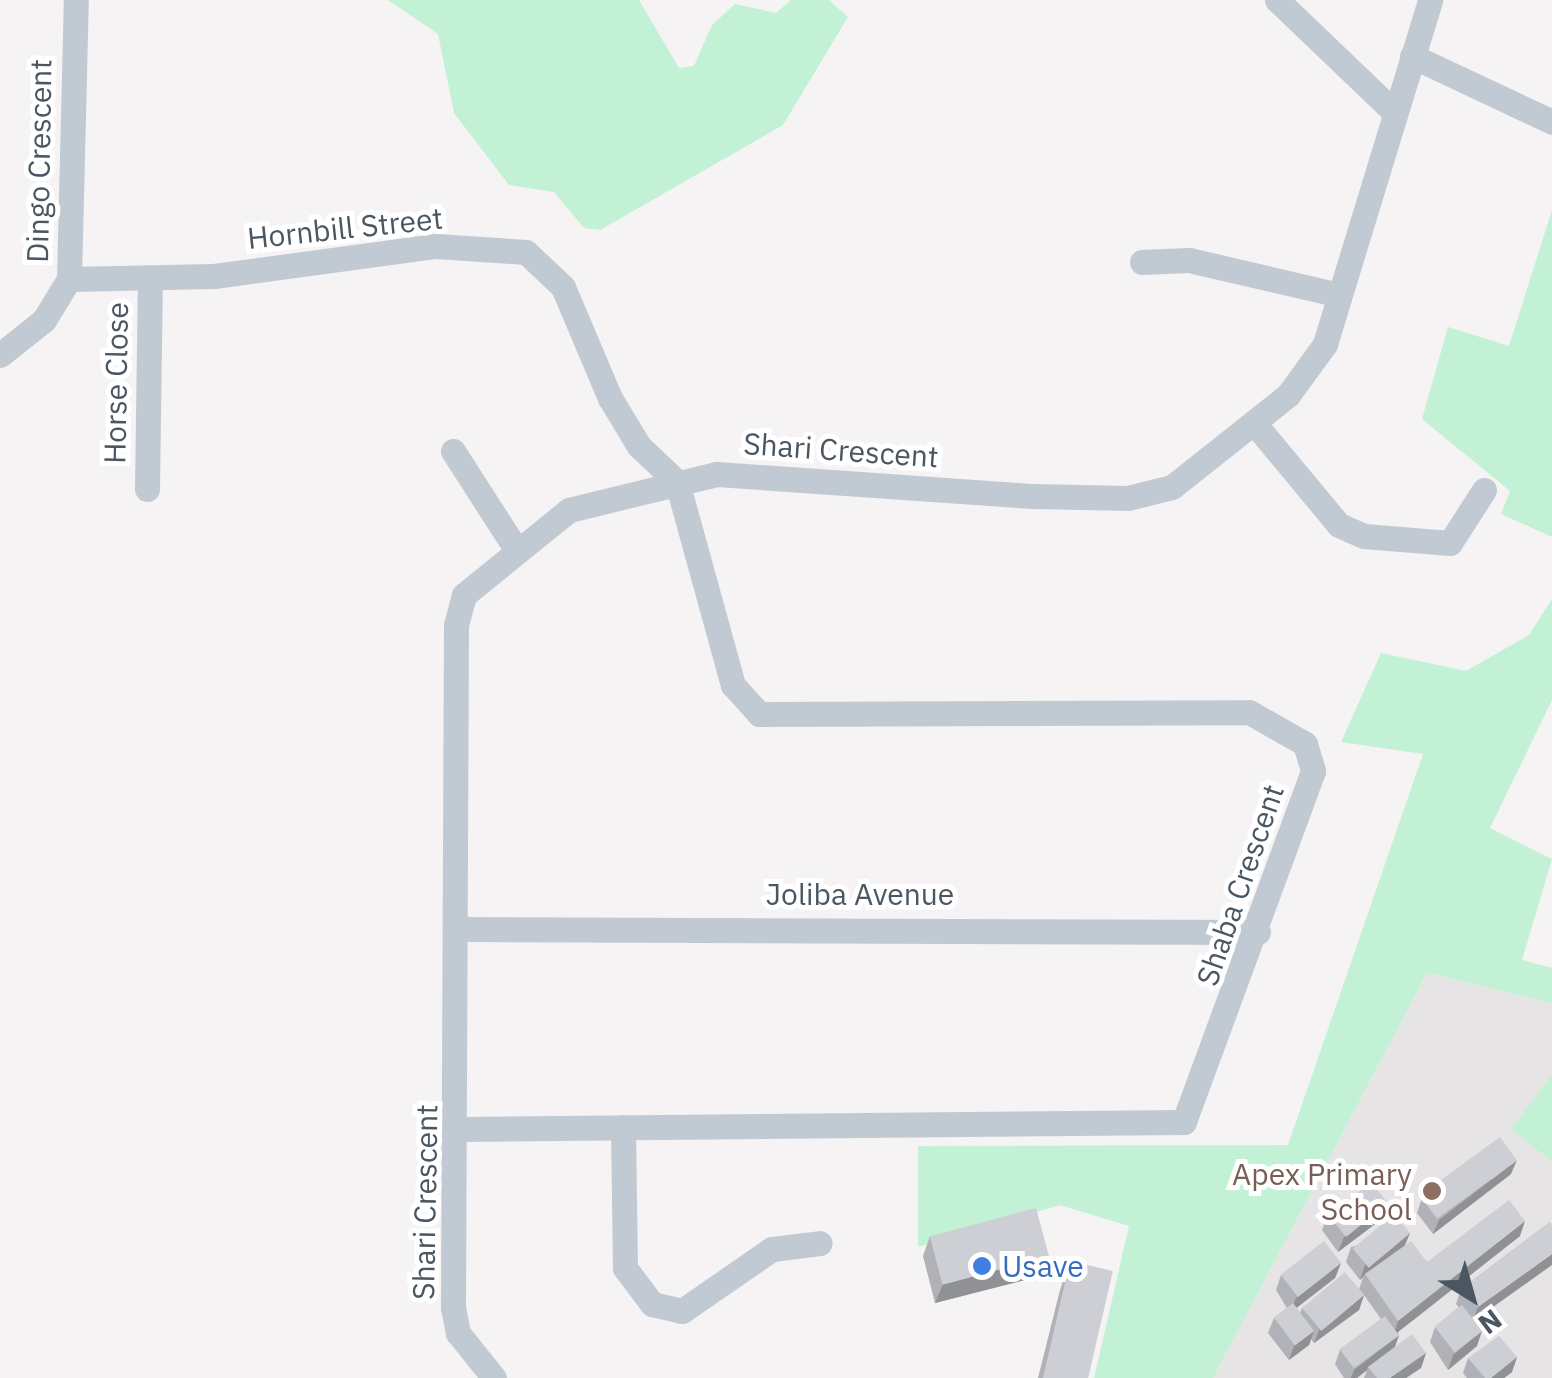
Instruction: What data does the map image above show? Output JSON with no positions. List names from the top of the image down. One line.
{"streets":{"street":["Dingo Crescent","Hornbill Street","Horse Close","Shari Crescent","Shaba Crescent","Joliba Avenue"]},"crossings":[["Dingo Crescent","Hornbill Street"],["Hornbill Street","Horse Close"],["Hornbill Street","Shari Crescent"],["Hornbill Street","Shaba Crescent"],["Shari Crescent","Shaba Crescent"],["Shari Crescent","Joliba Avenue"],["Shaba Crescent","Joliba Avenue"]],"places":["Apex Primary School","Usave"],"north":"bottom right"}
